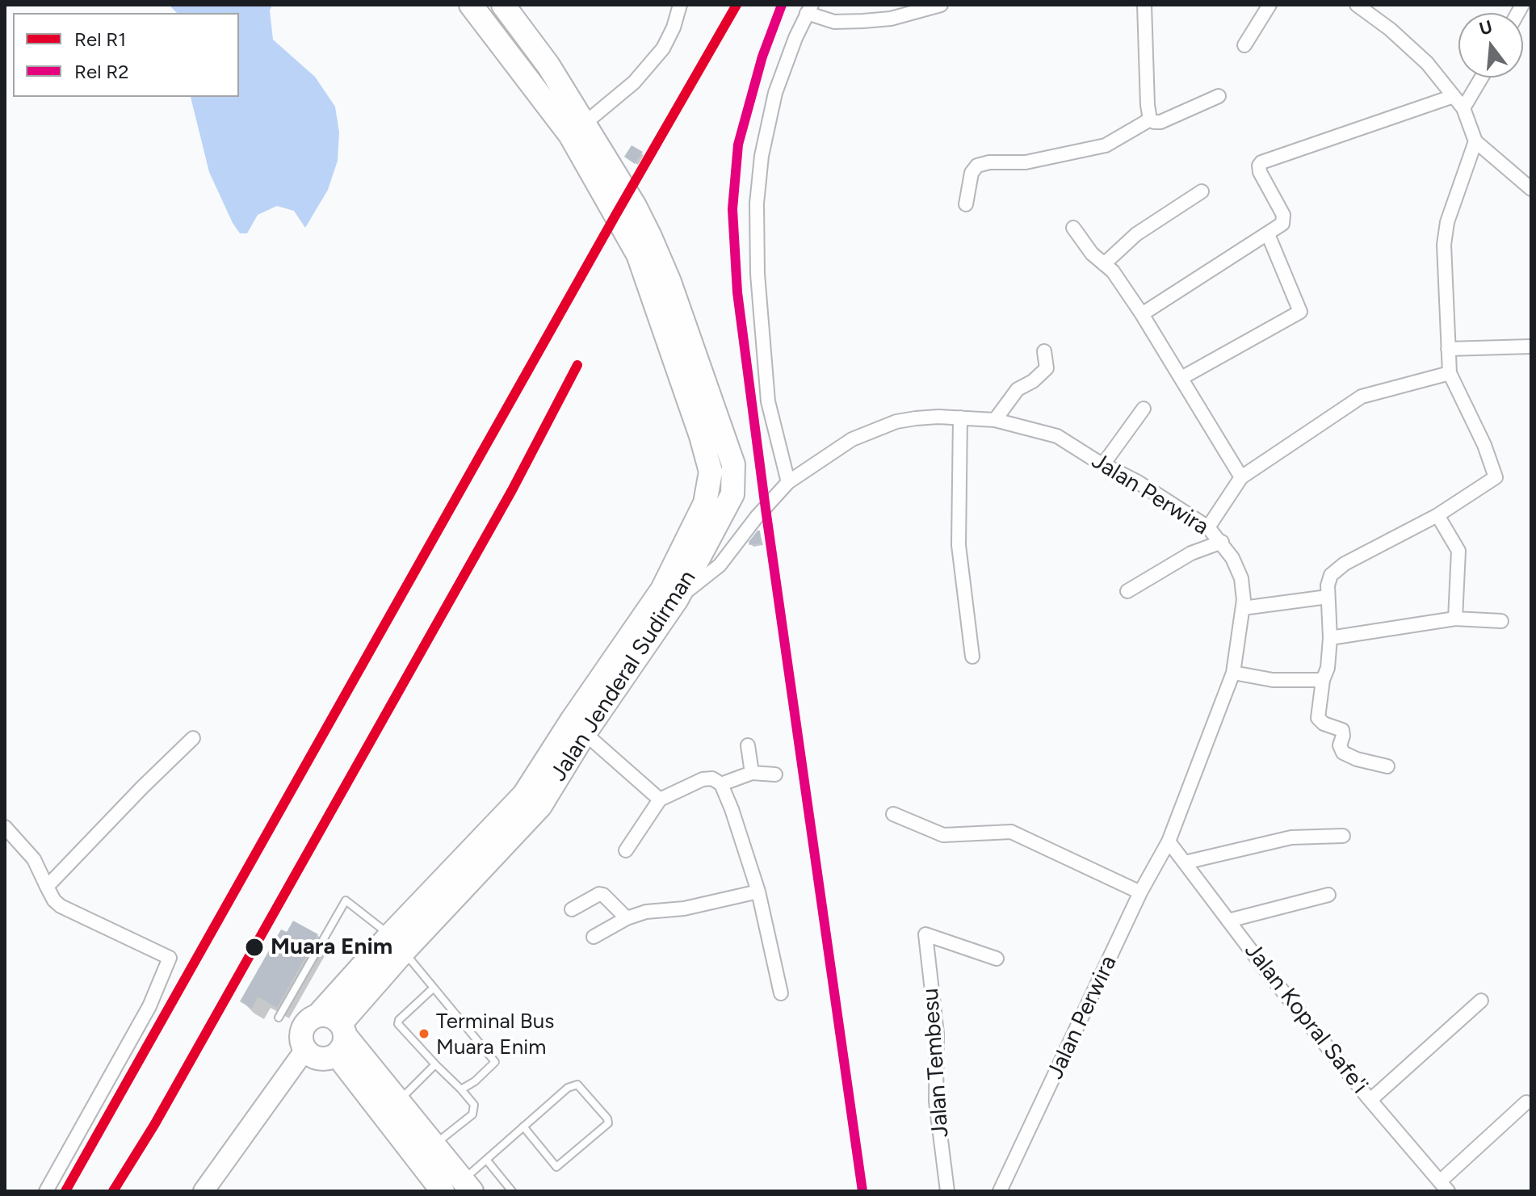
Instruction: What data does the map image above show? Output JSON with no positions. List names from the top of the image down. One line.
{"streets":{"highway":["Jalan Jenderal Sudirman"],"street":["Jalan Perwira","Jalan Kopral Safe'i","Jalan Tembesu"]},"crossings":[["Jalan Perwira","Jalan Jenderal Sudirman"],["Jalan Perwira","Jalan Kopral Safe'i"]],"places":["Muara Enim","Terminal Bus Muara Enim"],"lines":["rail line R1","rail line R2"],"legend":["Rel R1","Rel R2"],"north":"top"}
